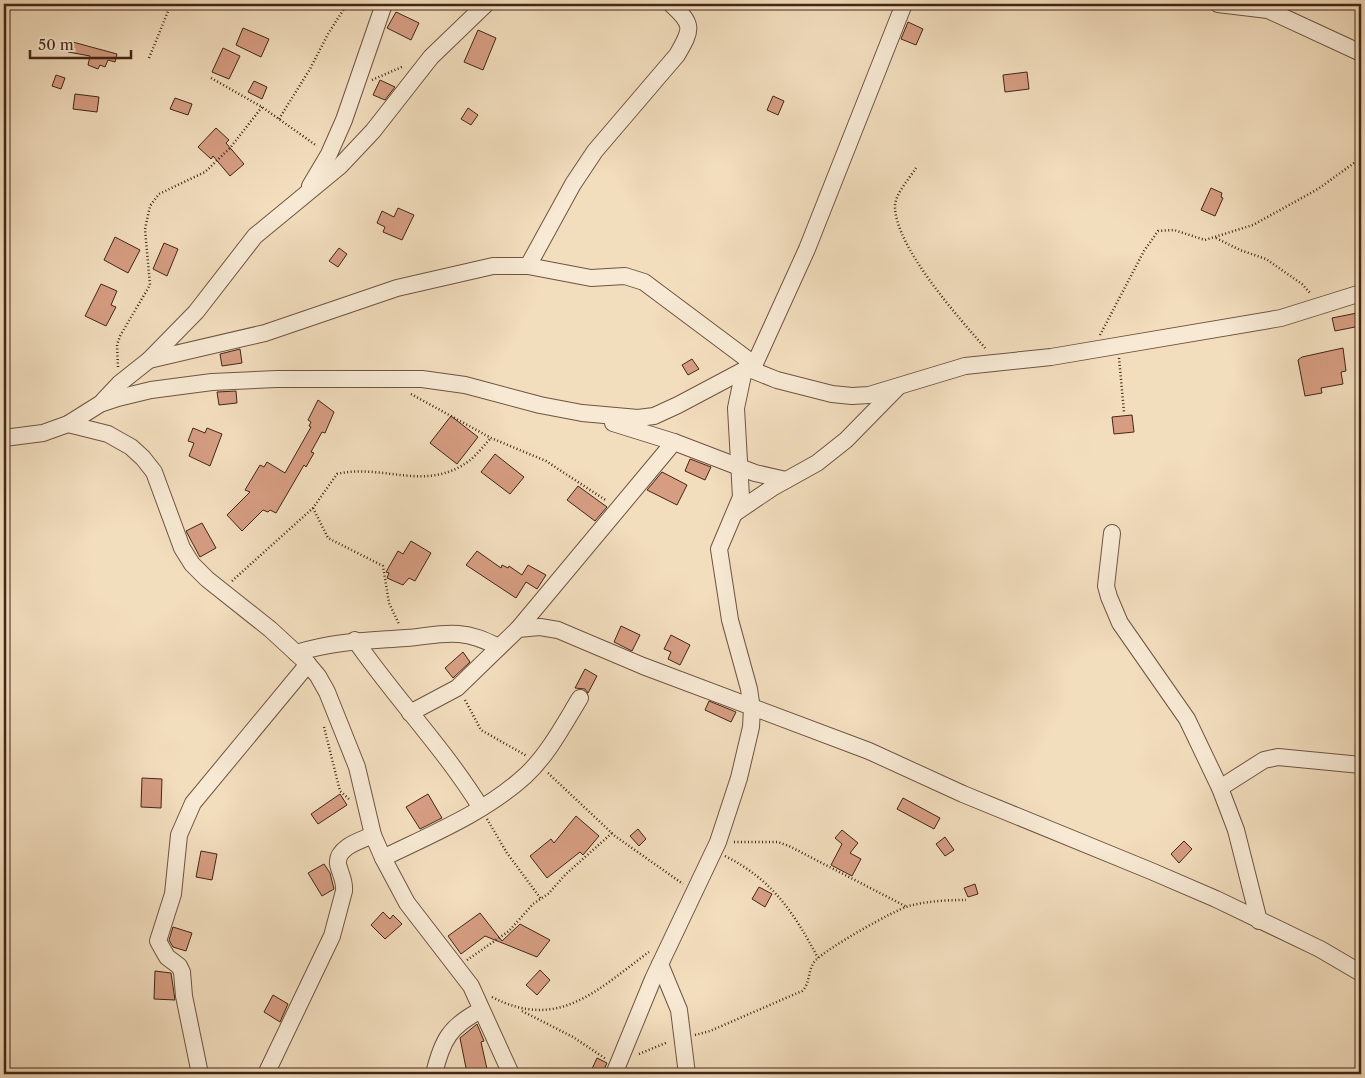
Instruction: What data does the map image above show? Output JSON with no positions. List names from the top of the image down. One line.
{"scale_bar":"50 m"}
